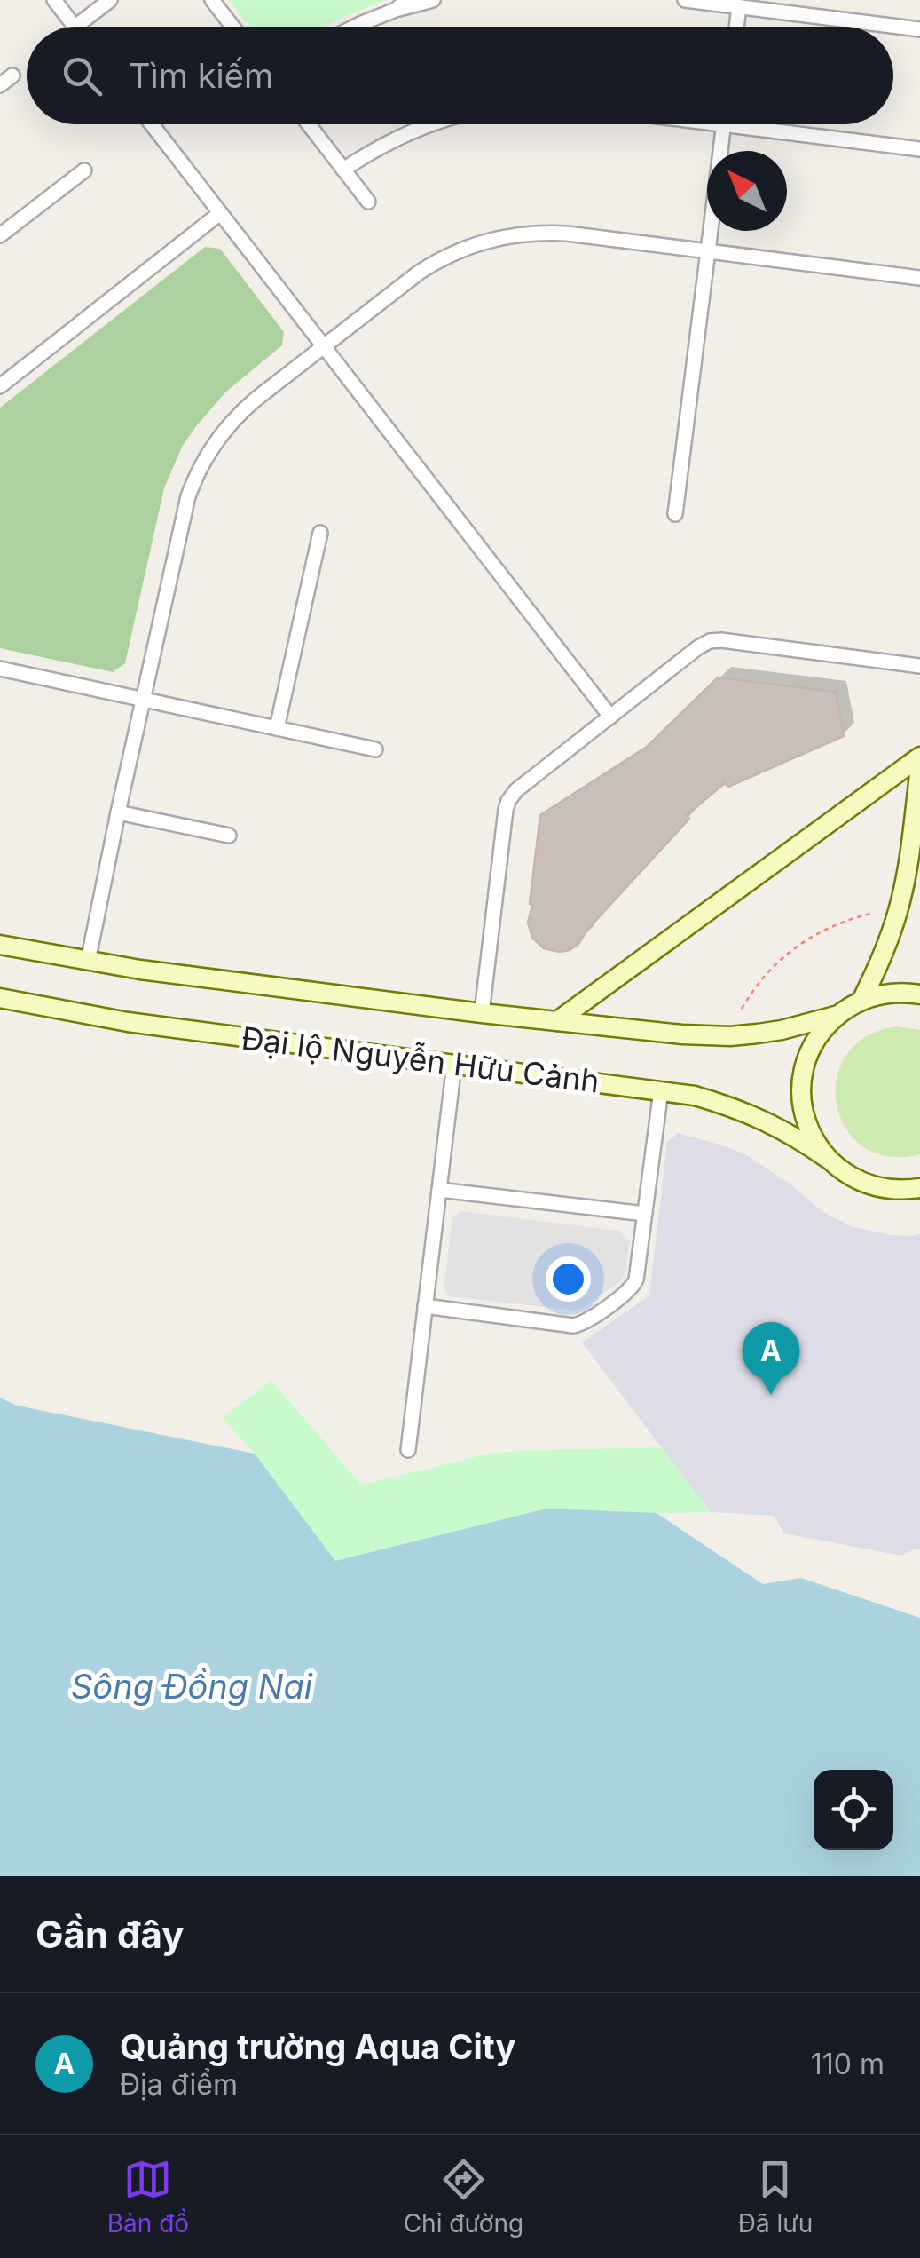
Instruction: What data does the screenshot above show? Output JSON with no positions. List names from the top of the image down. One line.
{"streets":{"main road":["Đại lộ Nguyễn Hữu Cảnh"]},"water":["Sông Đồng Nai"],"north":"top left","page":{"search":"Tìm kiếm","pins":"A","heading":"Gần đây","list":[{"mark":"A","name":"Quảng trường Aqua City","note":"Địa điểm","value":"110 m"}],"nav":["Bản đồ","Chỉ đường","Đã lưu"]}}
